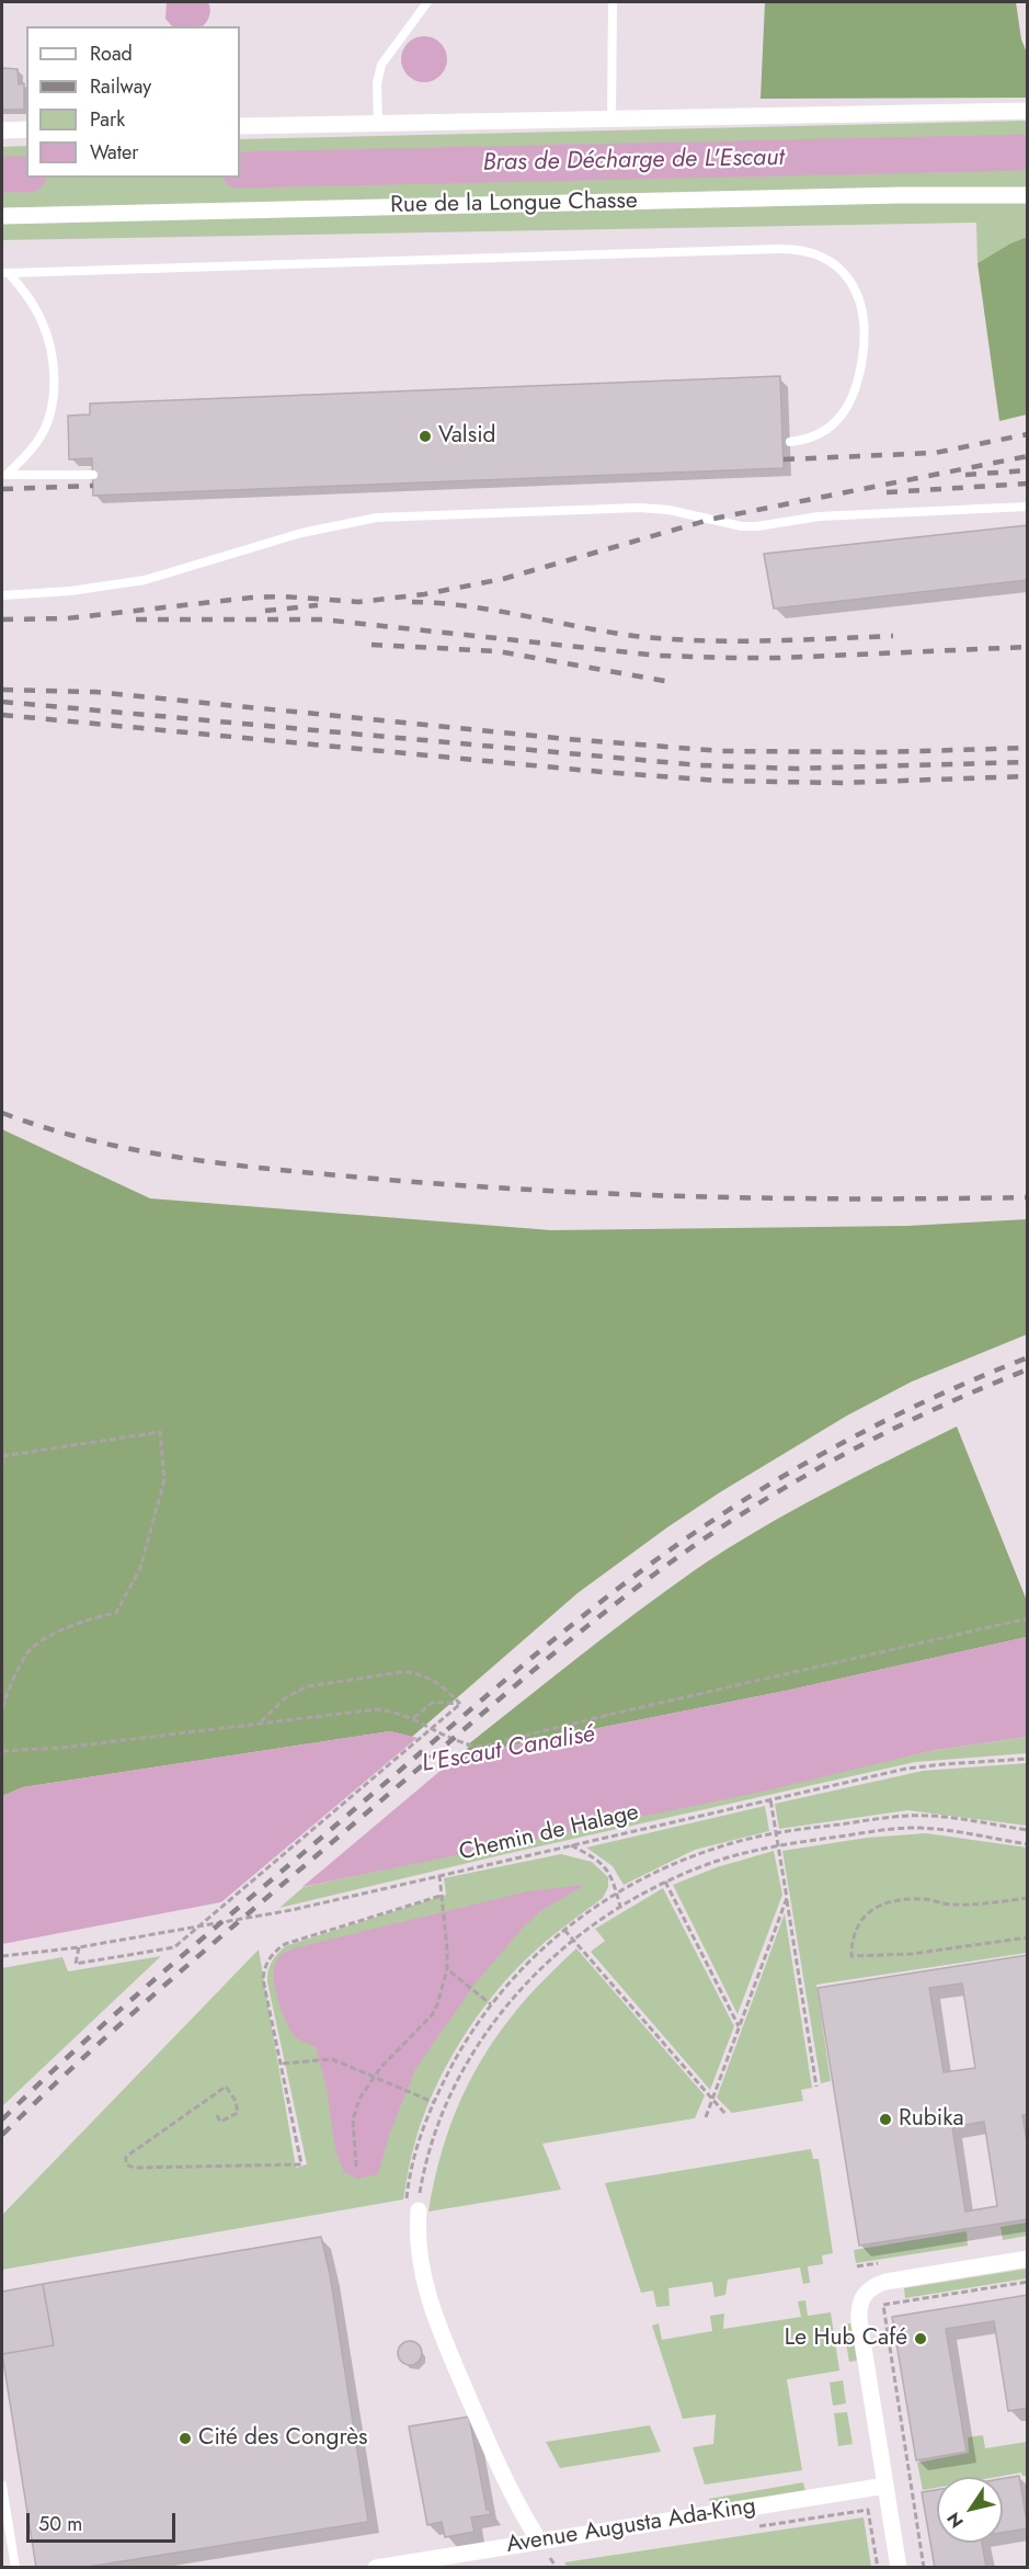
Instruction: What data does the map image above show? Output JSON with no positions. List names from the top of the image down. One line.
{"streets":{"street":["Rue de la Longue Chasse","Avenue Augusta Ada-King"],"path":["Chemin de Halage"]},"water":["Bras de Décharge de L'Escaut","L'Escaut Canalisé"],"places":["Valsid","Rubika","Le Hub Café","Cité des Congrès"],"legend":["Road","Railway","Park","Water"],"scale_bar":"50 m","north":"bottom left"}
